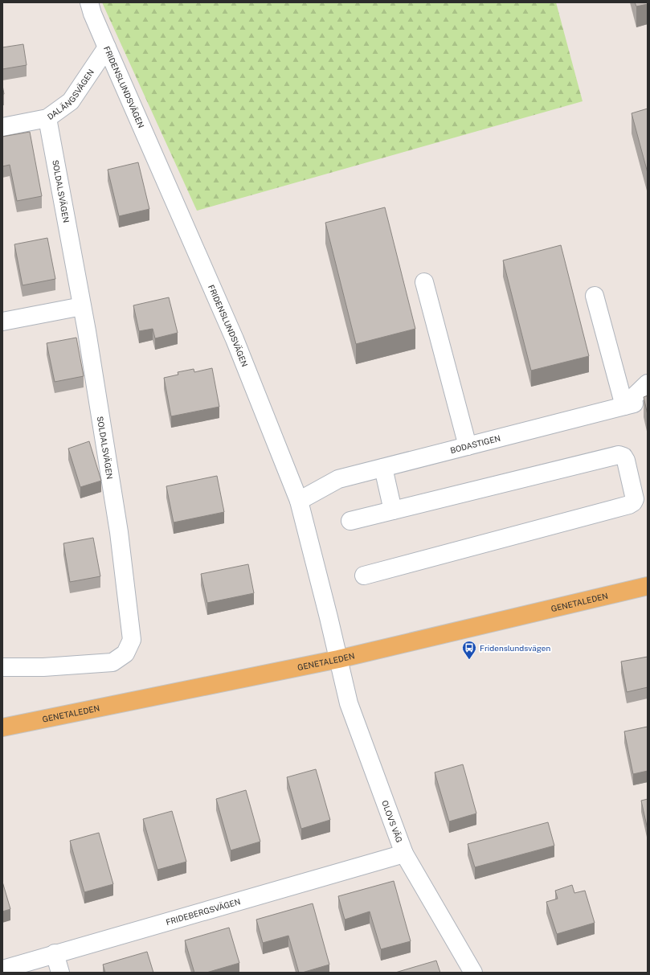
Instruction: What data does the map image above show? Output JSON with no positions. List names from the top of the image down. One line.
{"streets":{"main road":["GENETALEDEN"],"street":["FRIDENSLUNDSVÄGEN","DALÄNGSVÄGEN","SOLDALSVÄGEN","BODASTIGEN","OLOVS VÄG","FRIDEBERGSVÄGEN"]},"crossings":[["FRIDENSLUNDSVÄGEN","DALÄNGSVÄGEN"],["FRIDENSLUNDSVÄGEN","BODASTIGEN"],["FRIDENSLUNDSVÄGEN","GENETALEDEN"],["FRIDENSLUNDSVÄGEN","OLOVS VÄG"],["DALÄNGSVÄGEN","SOLDALSVÄGEN"],["GENETALEDEN","OLOVS VÄG"],["OLOVS VÄG","FRIDEBERGSVÄGEN"]],"places":{"bus stop":["Fridenslundsvägen"]}}
